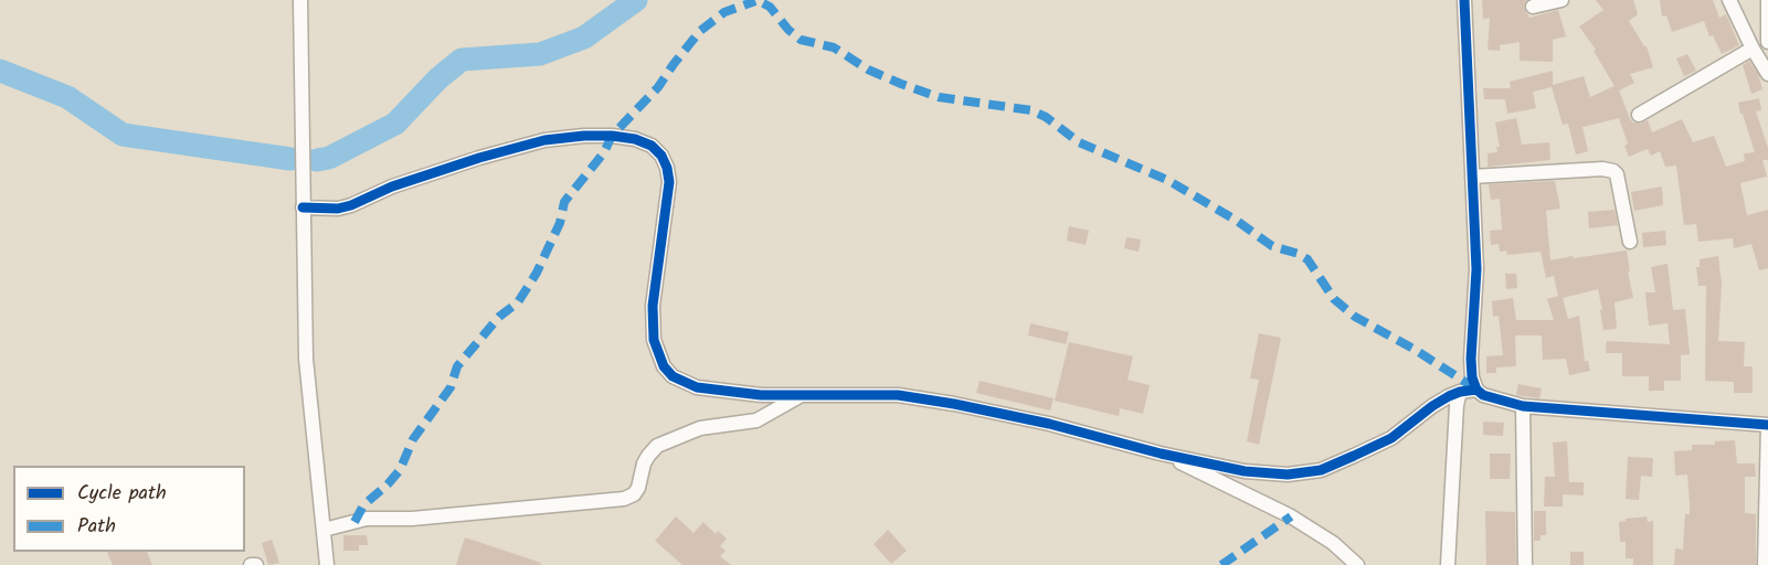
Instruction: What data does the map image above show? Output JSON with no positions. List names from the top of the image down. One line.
{"legend":["Cycle path","Path"]}
